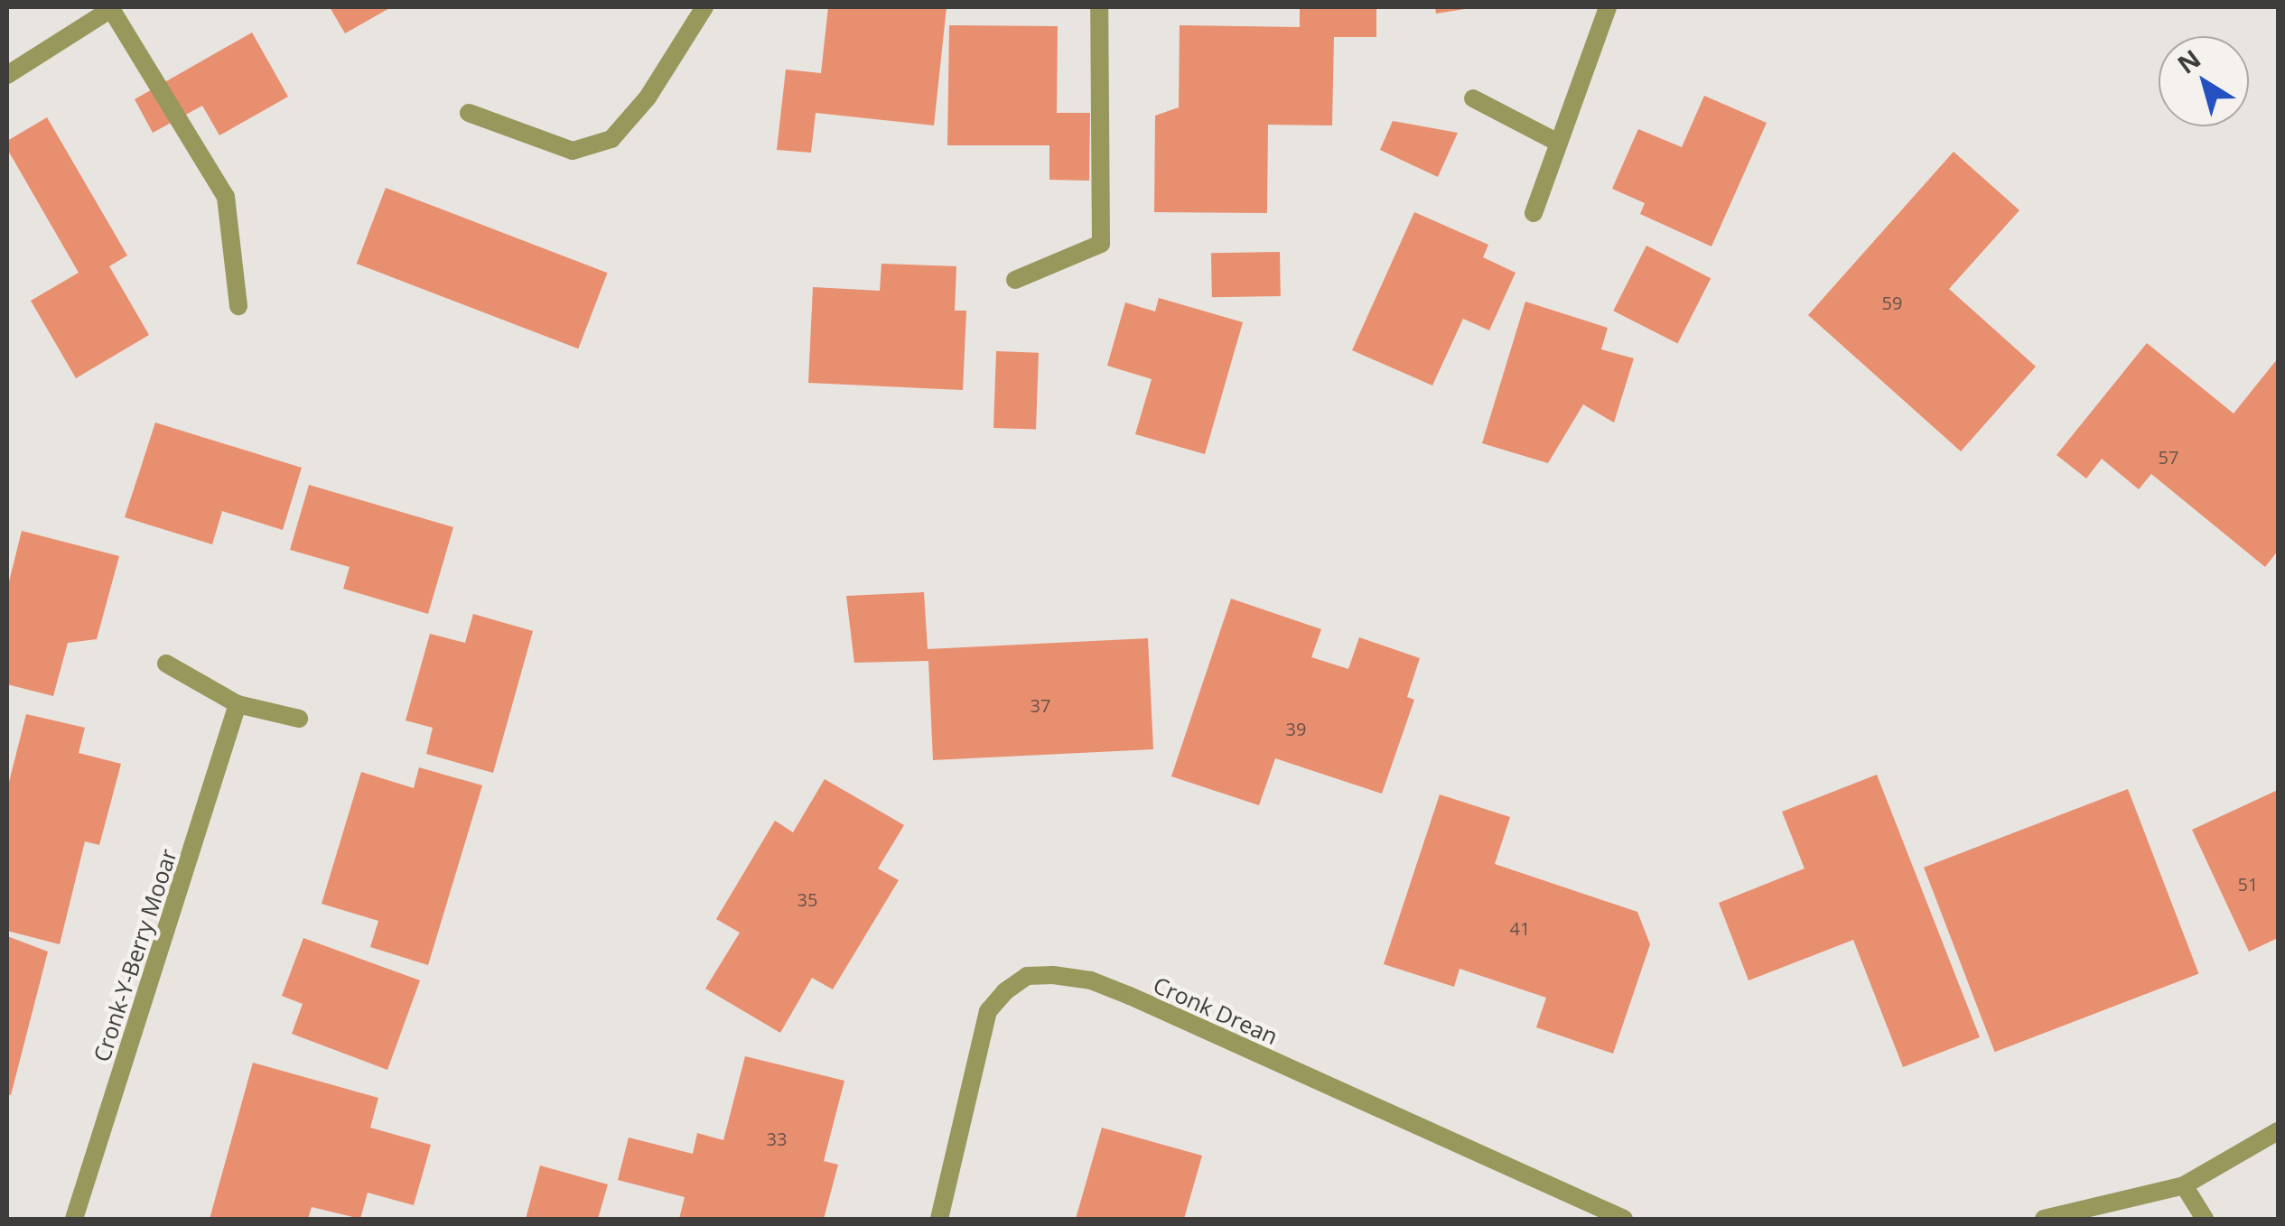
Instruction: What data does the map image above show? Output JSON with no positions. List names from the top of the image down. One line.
{"streets":{"street":["Cronk-Y-Berry Mooar","Cronk Drean"]},"house_numbers":["59","57","37","39","51","35","41","33"],"north":"top left"}
